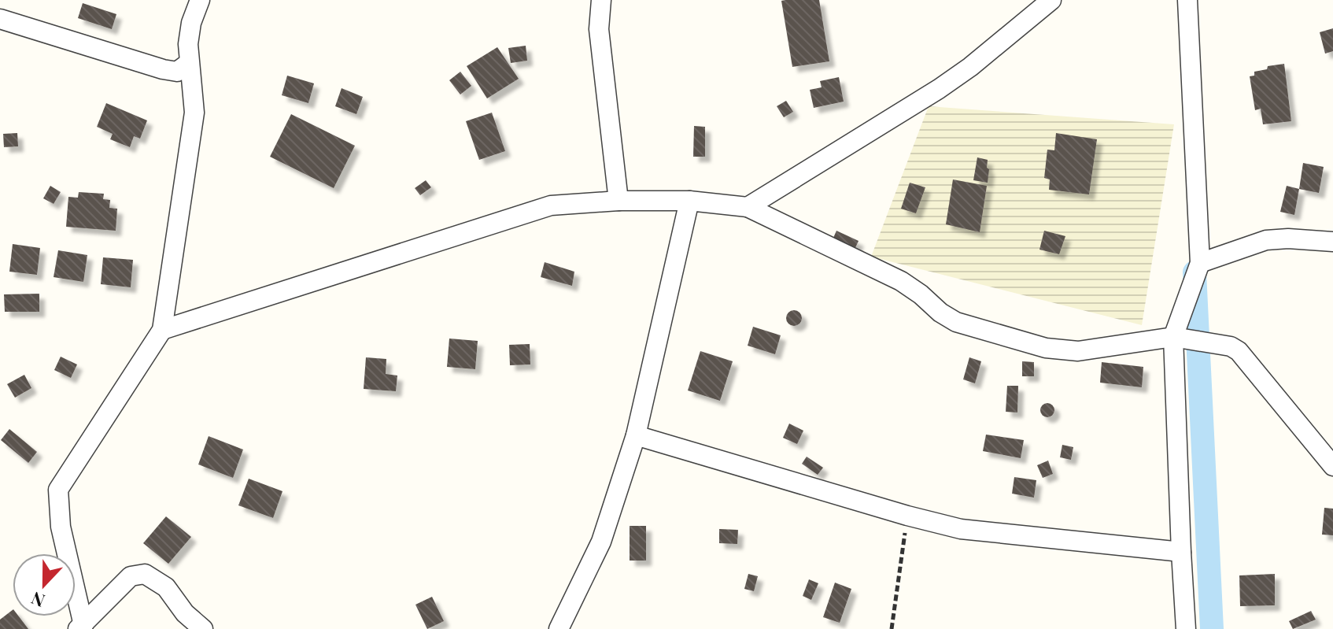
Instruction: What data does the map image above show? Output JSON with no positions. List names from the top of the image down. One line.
{"north":"bottom"}
